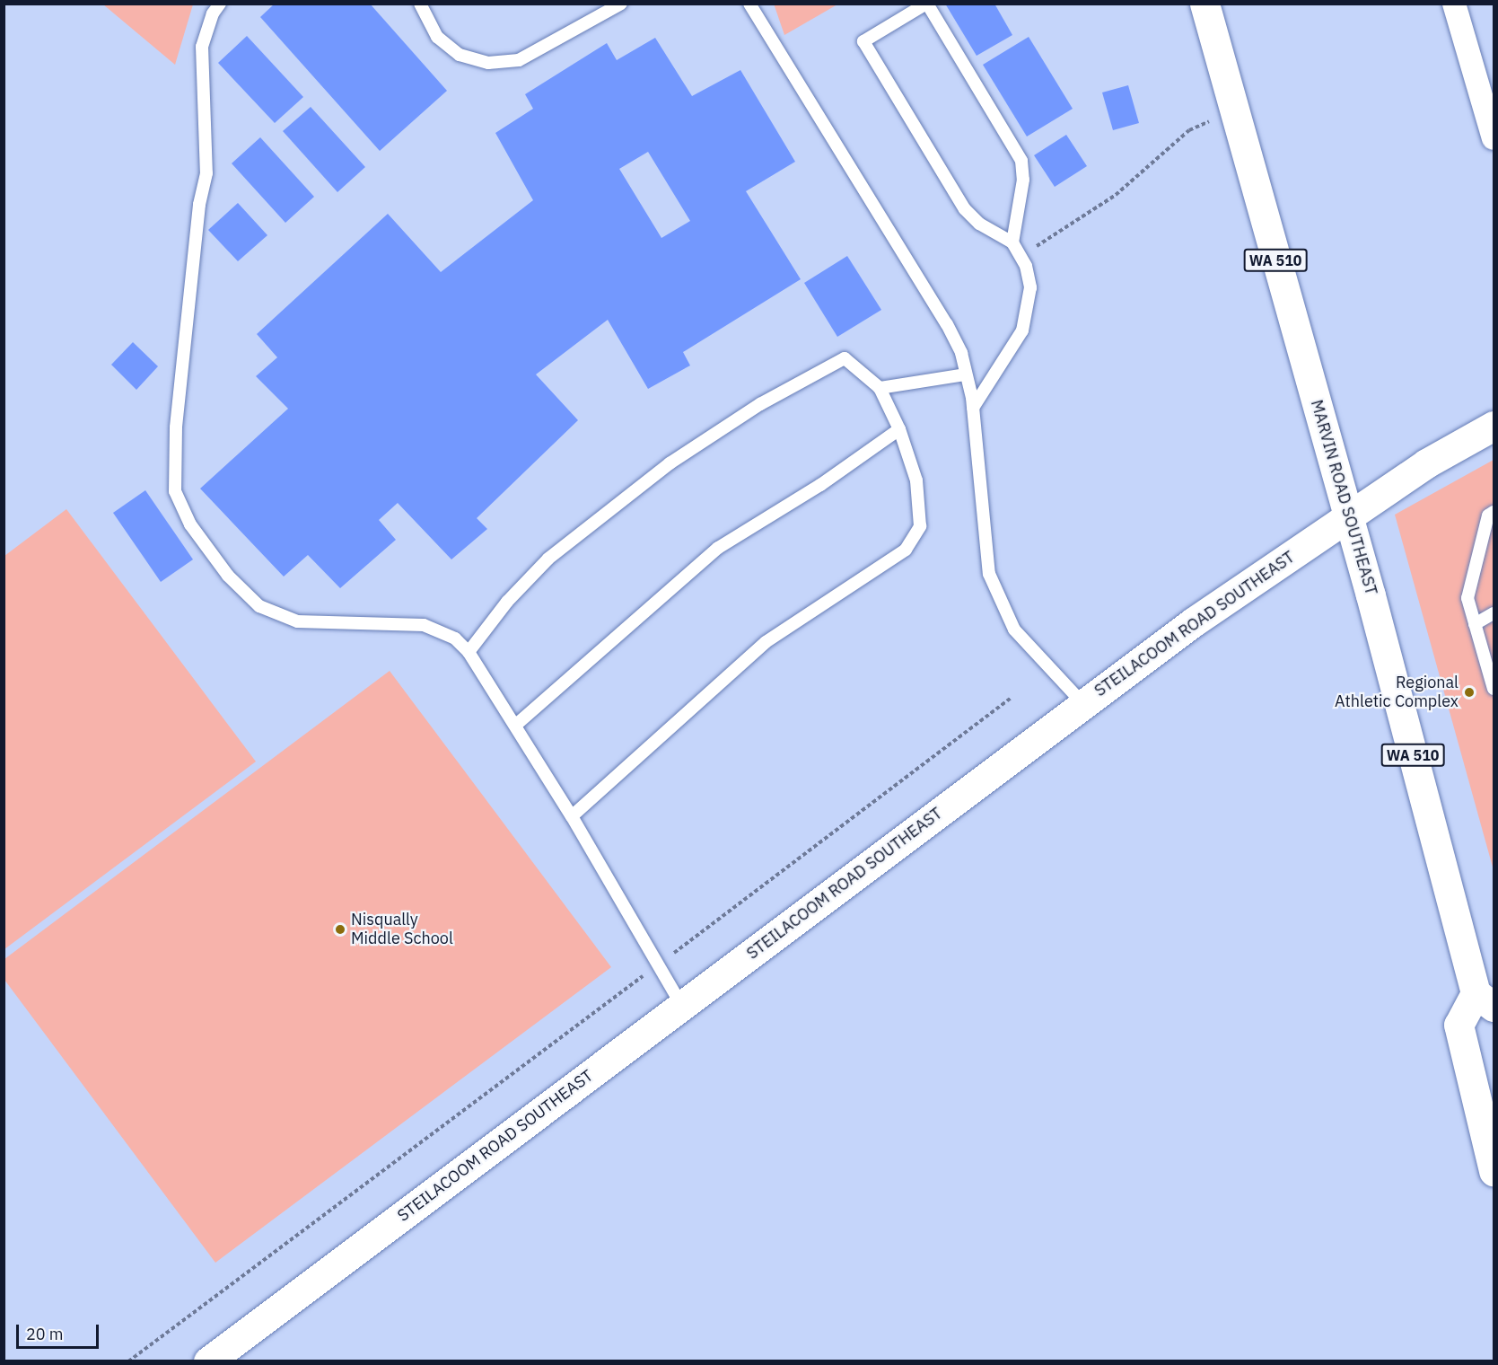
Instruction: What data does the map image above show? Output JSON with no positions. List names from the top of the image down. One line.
{"streets":{"street":["WA 510","MARVIN ROAD SOUTHEAST","STEILACOOM ROAD SOUTHEAST"]},"crossings":[["MARVIN ROAD SOUTHEAST","STEILACOOM ROAD SOUTHEAST"]],"places":["Regional Athletic Complex","Nisqually Middle School"],"scale_bar":"20 m"}
